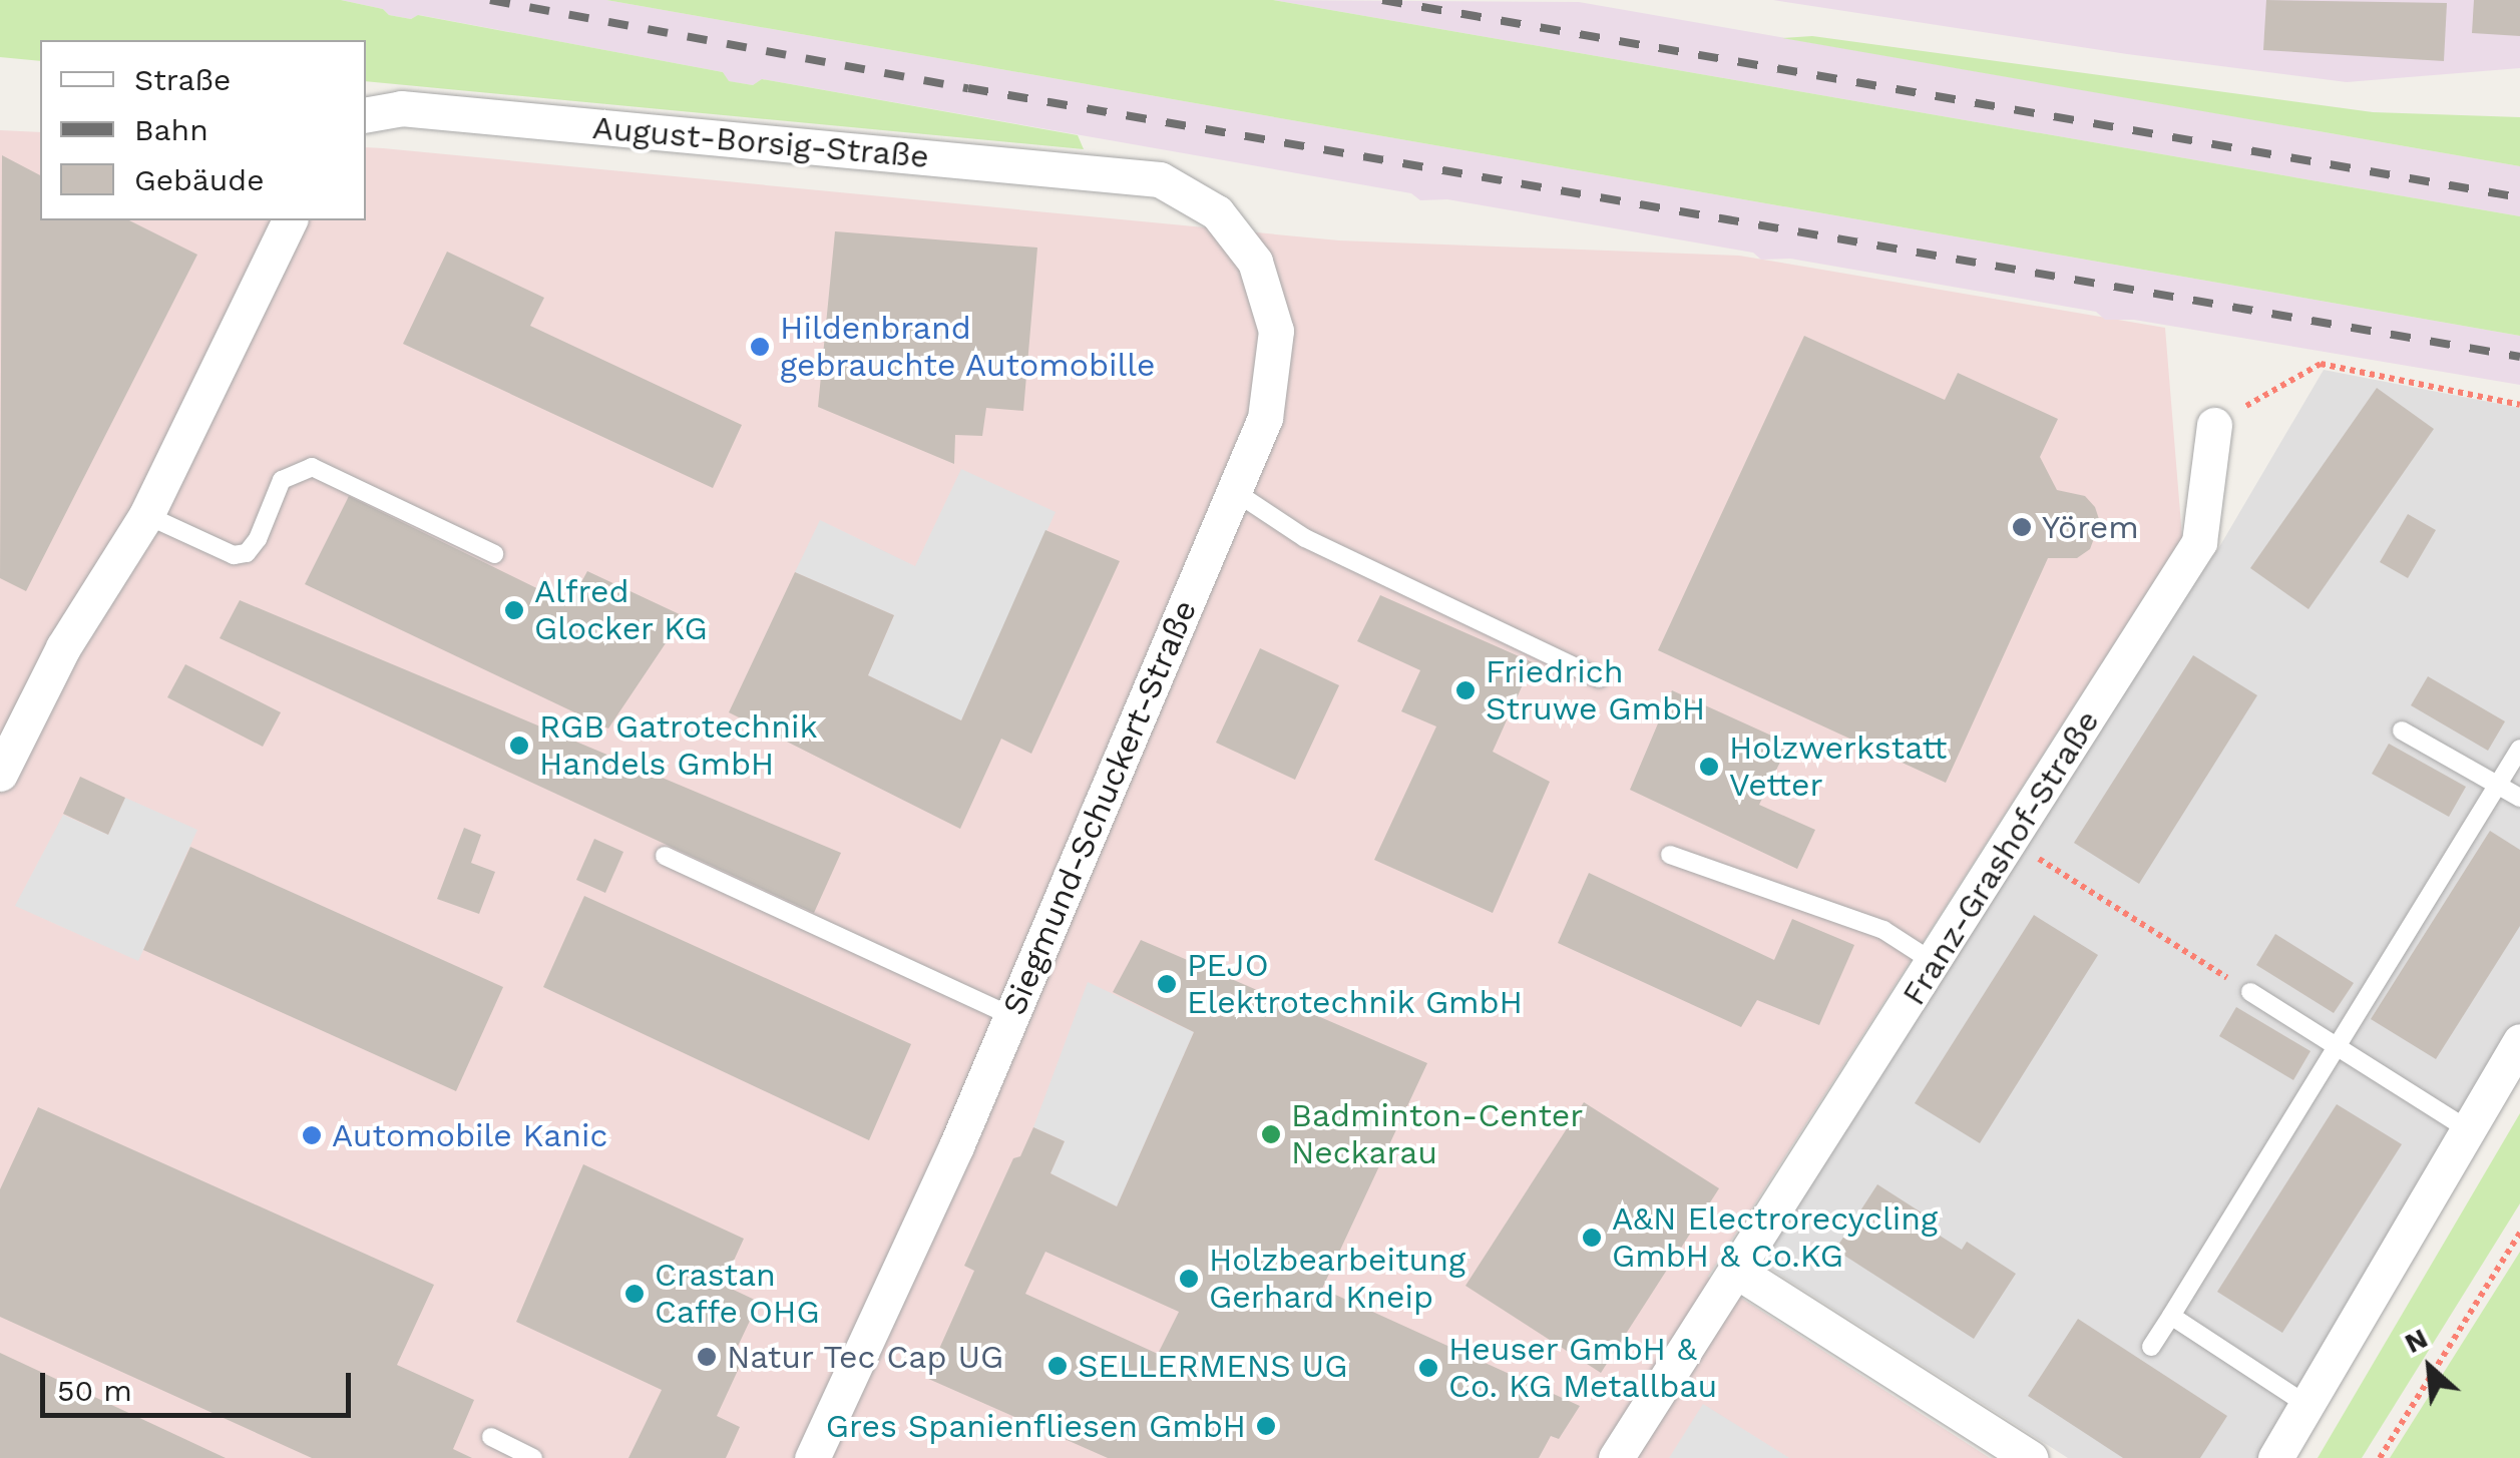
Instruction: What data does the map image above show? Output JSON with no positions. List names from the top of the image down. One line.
{"streets":{"street":["August-Borsig-Straße","Siegmund-Schuckert-Straße","Franz-Grashof-Straße"]},"crossings":[["August-Borsig-Straße","Siegmund-Schuckert-Straße"]],"places":["Hildenbrand gebrauchte Automobille","Yörem","Alfred Glocker KG","Friedrich Struwe GmbH","RGB Gatrotechnik Handels GmbH","Holzwerkstatt Vetter","PEJO Elektrotechnik GmbH","Badminton-Center Neckarau","Automobile Kanic","A&N Electrorecycling GmbH & Co.KG","Holzbearbeitung Gerhard Kneip","Crastan Caffe OHG","Natur Tec Cap UG","SELLERMENS UG","Heuser GmbH & Co. KG Metallbau","Gres Spanienfliesen GmbH"],"legend":["Straße","Bahn","Gebäude"],"scale_bar":"50 m","north":"top left"}
